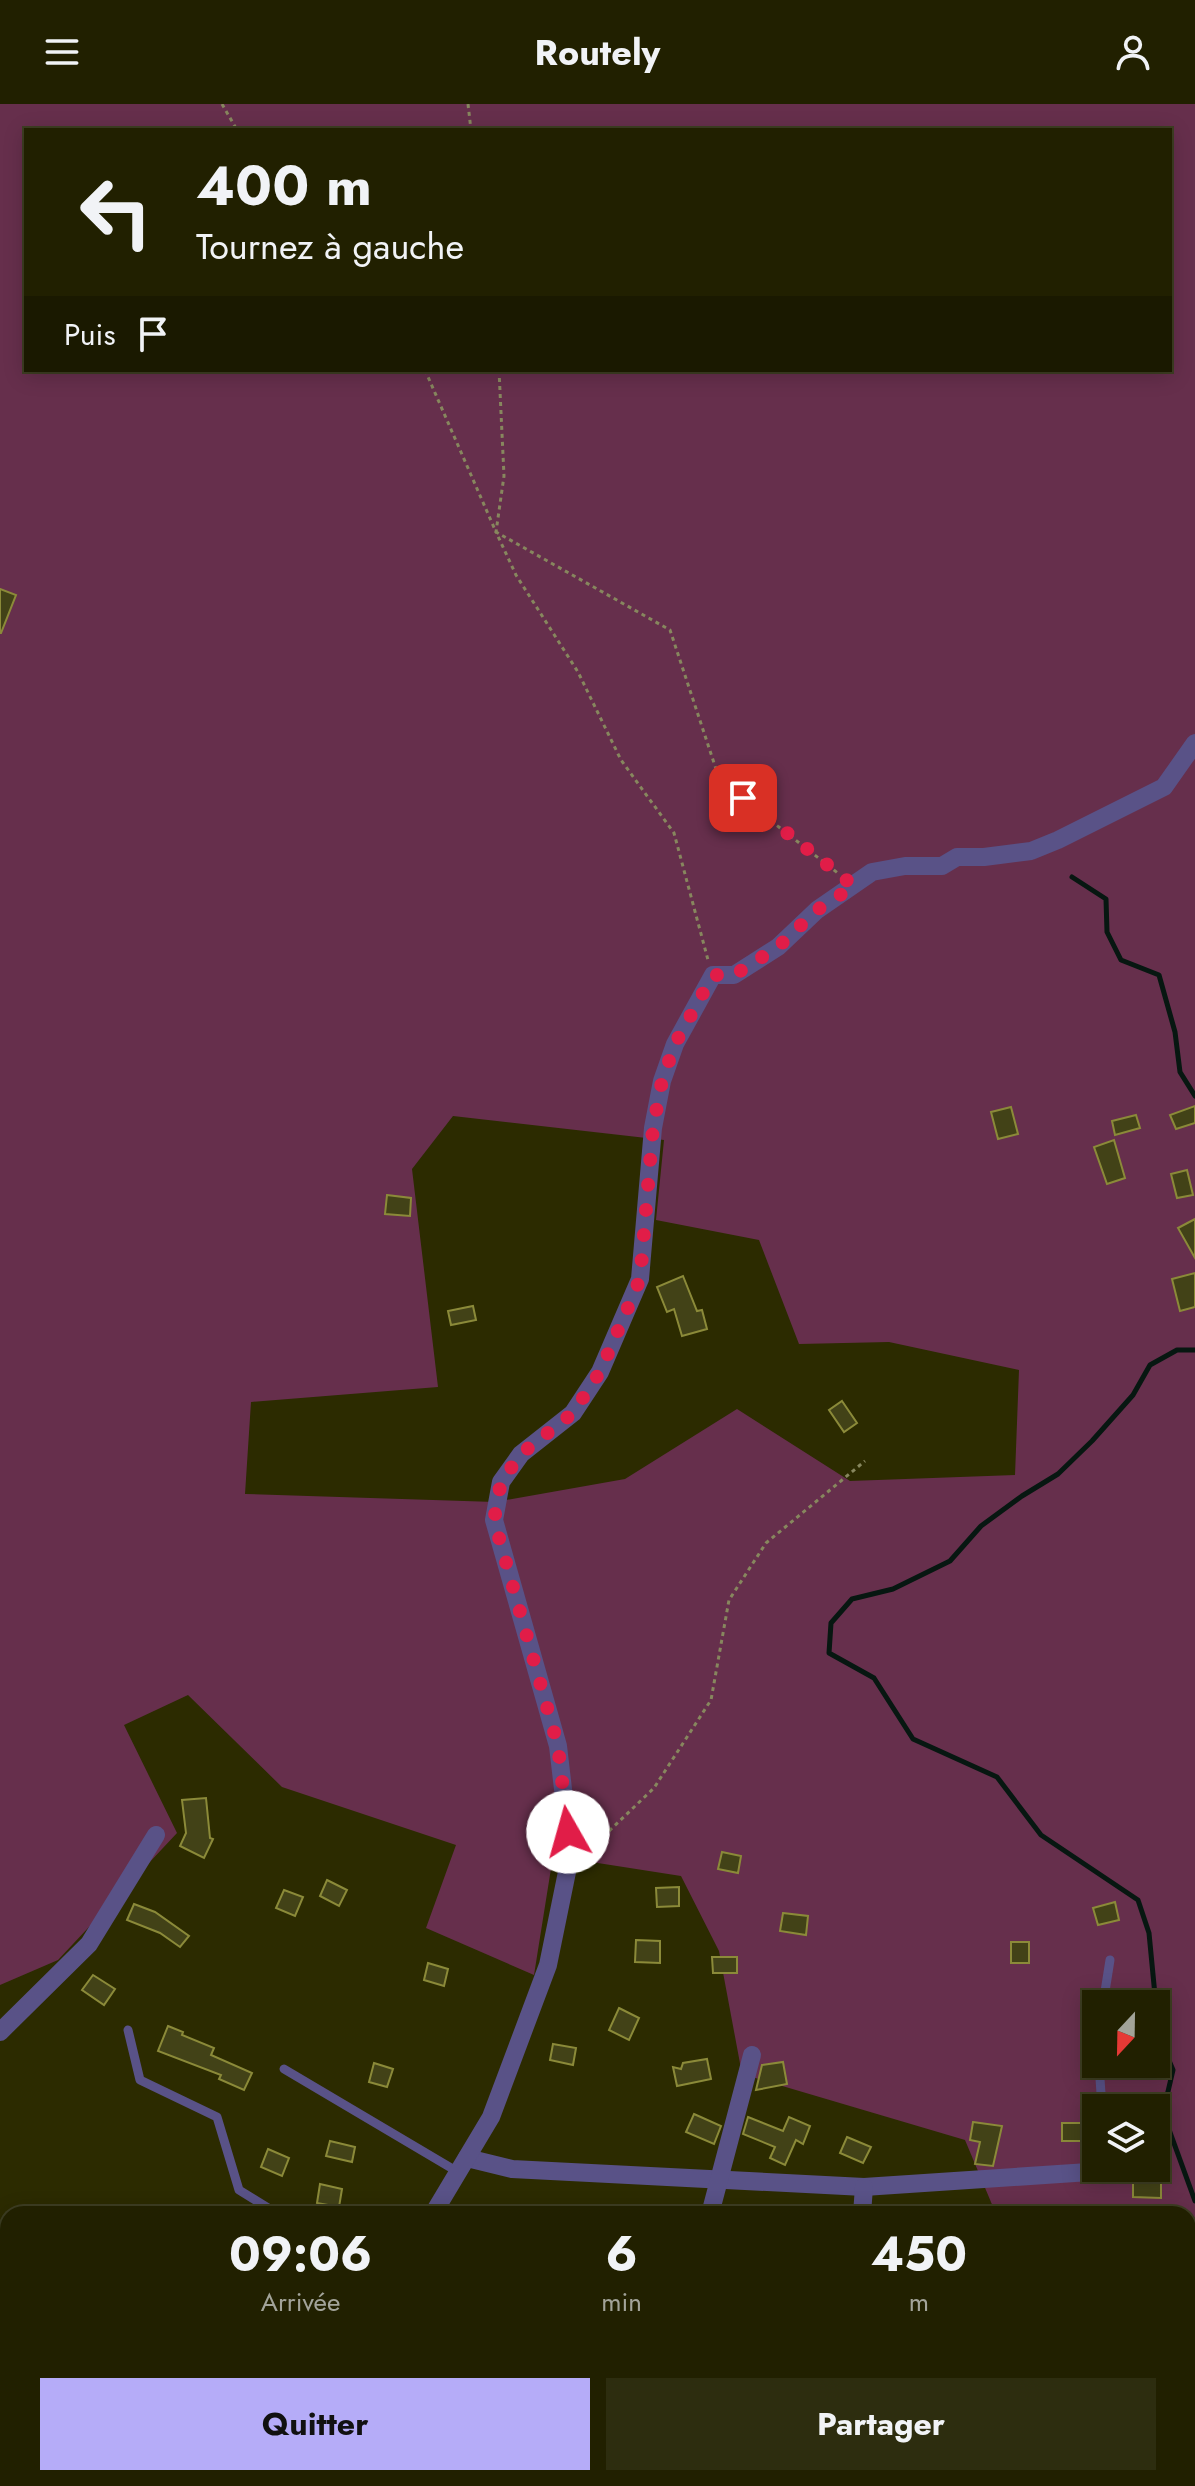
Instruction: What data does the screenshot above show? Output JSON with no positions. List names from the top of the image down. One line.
{"north":"bottom","page":{"header":"Routely","turn":["400 m","Tournez à gauche"],"then":"Puis","eta":["09:06","Arrivée","6","min","450","m"],"buttons":["Quitter","Partager"]}}
